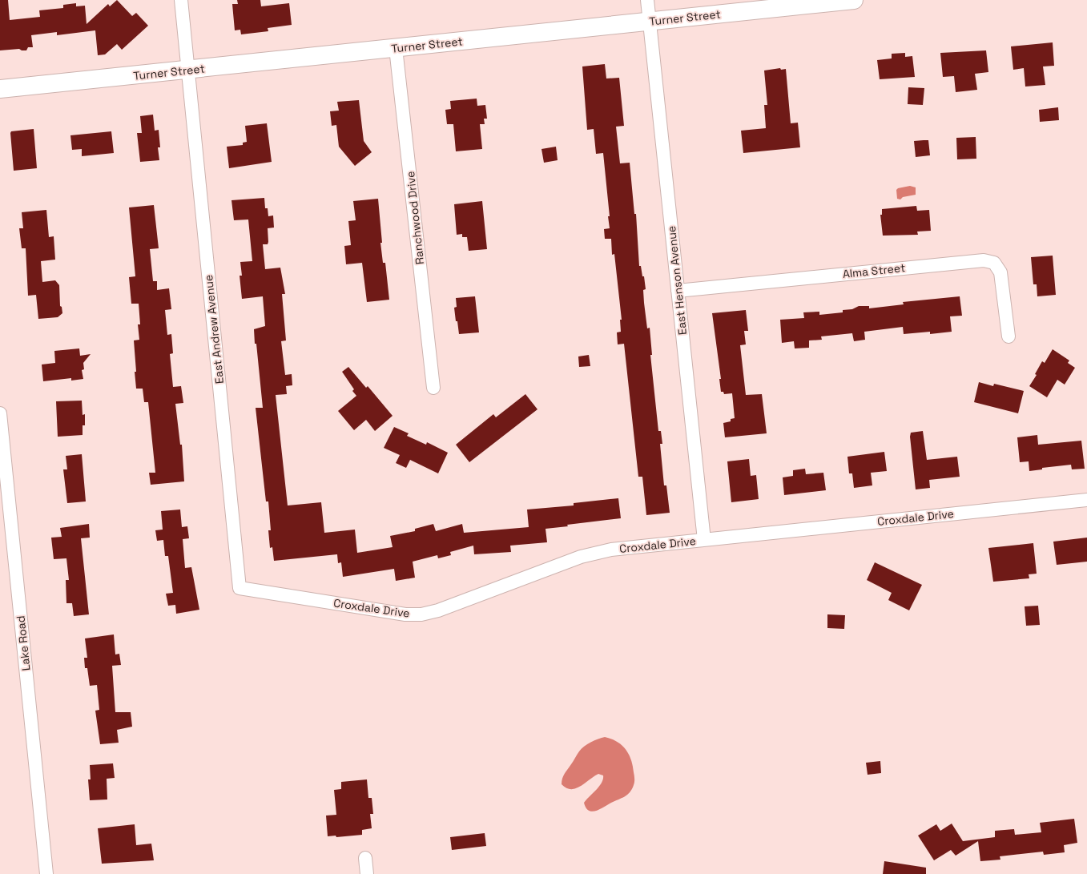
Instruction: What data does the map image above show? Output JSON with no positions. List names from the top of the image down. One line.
{"streets":{"street":["Turner Street","Ranchwood Drive","Alma Street","East Henson Avenue","East Andrew Avenue","Croxdale Drive","Lake Road"]},"crossings":[["Turner Street","Ranchwood Drive"],["Turner Street","East Henson Avenue"],["Turner Street","East Andrew Avenue"],["Alma Street","East Henson Avenue"],["East Henson Avenue","Croxdale Drive"],["East Andrew Avenue","Croxdale Drive"]]}
